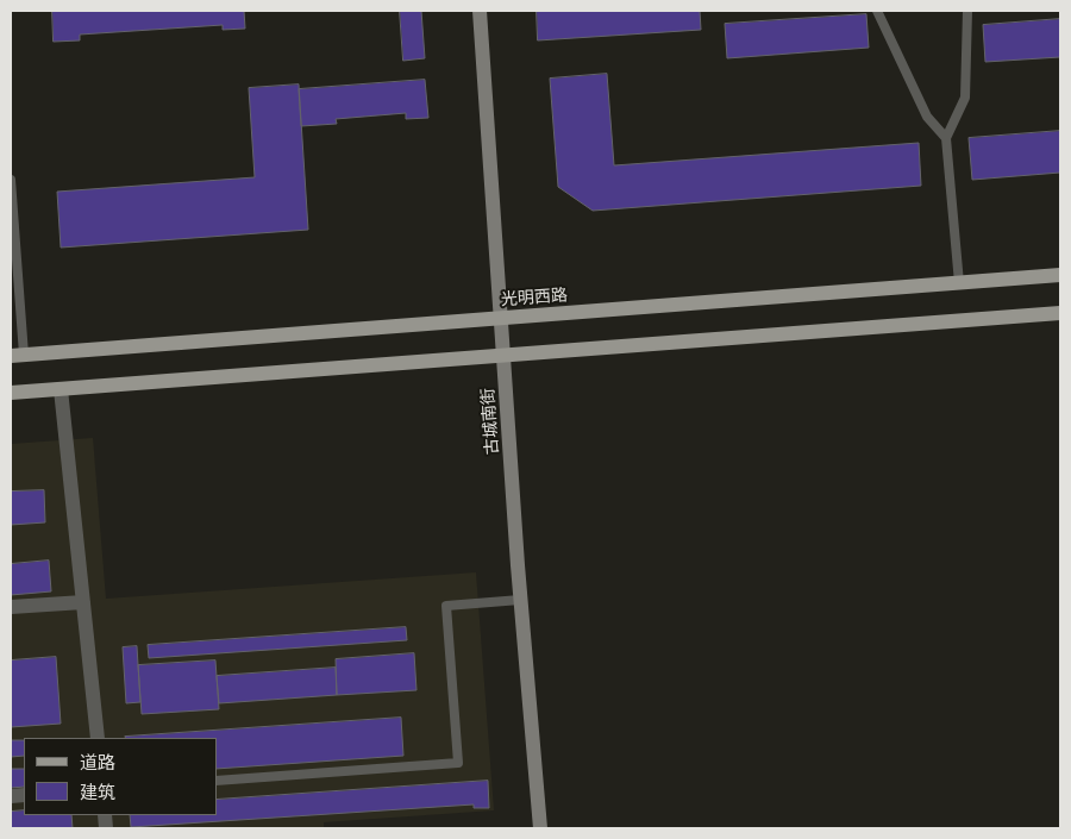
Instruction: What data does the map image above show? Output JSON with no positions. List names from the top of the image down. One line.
{"streets":{"main road":["光明西路"],"street":["古城南街"]},"crossings":[["光明西路","古城南街"]],"legend":["道路","建筑"]}
